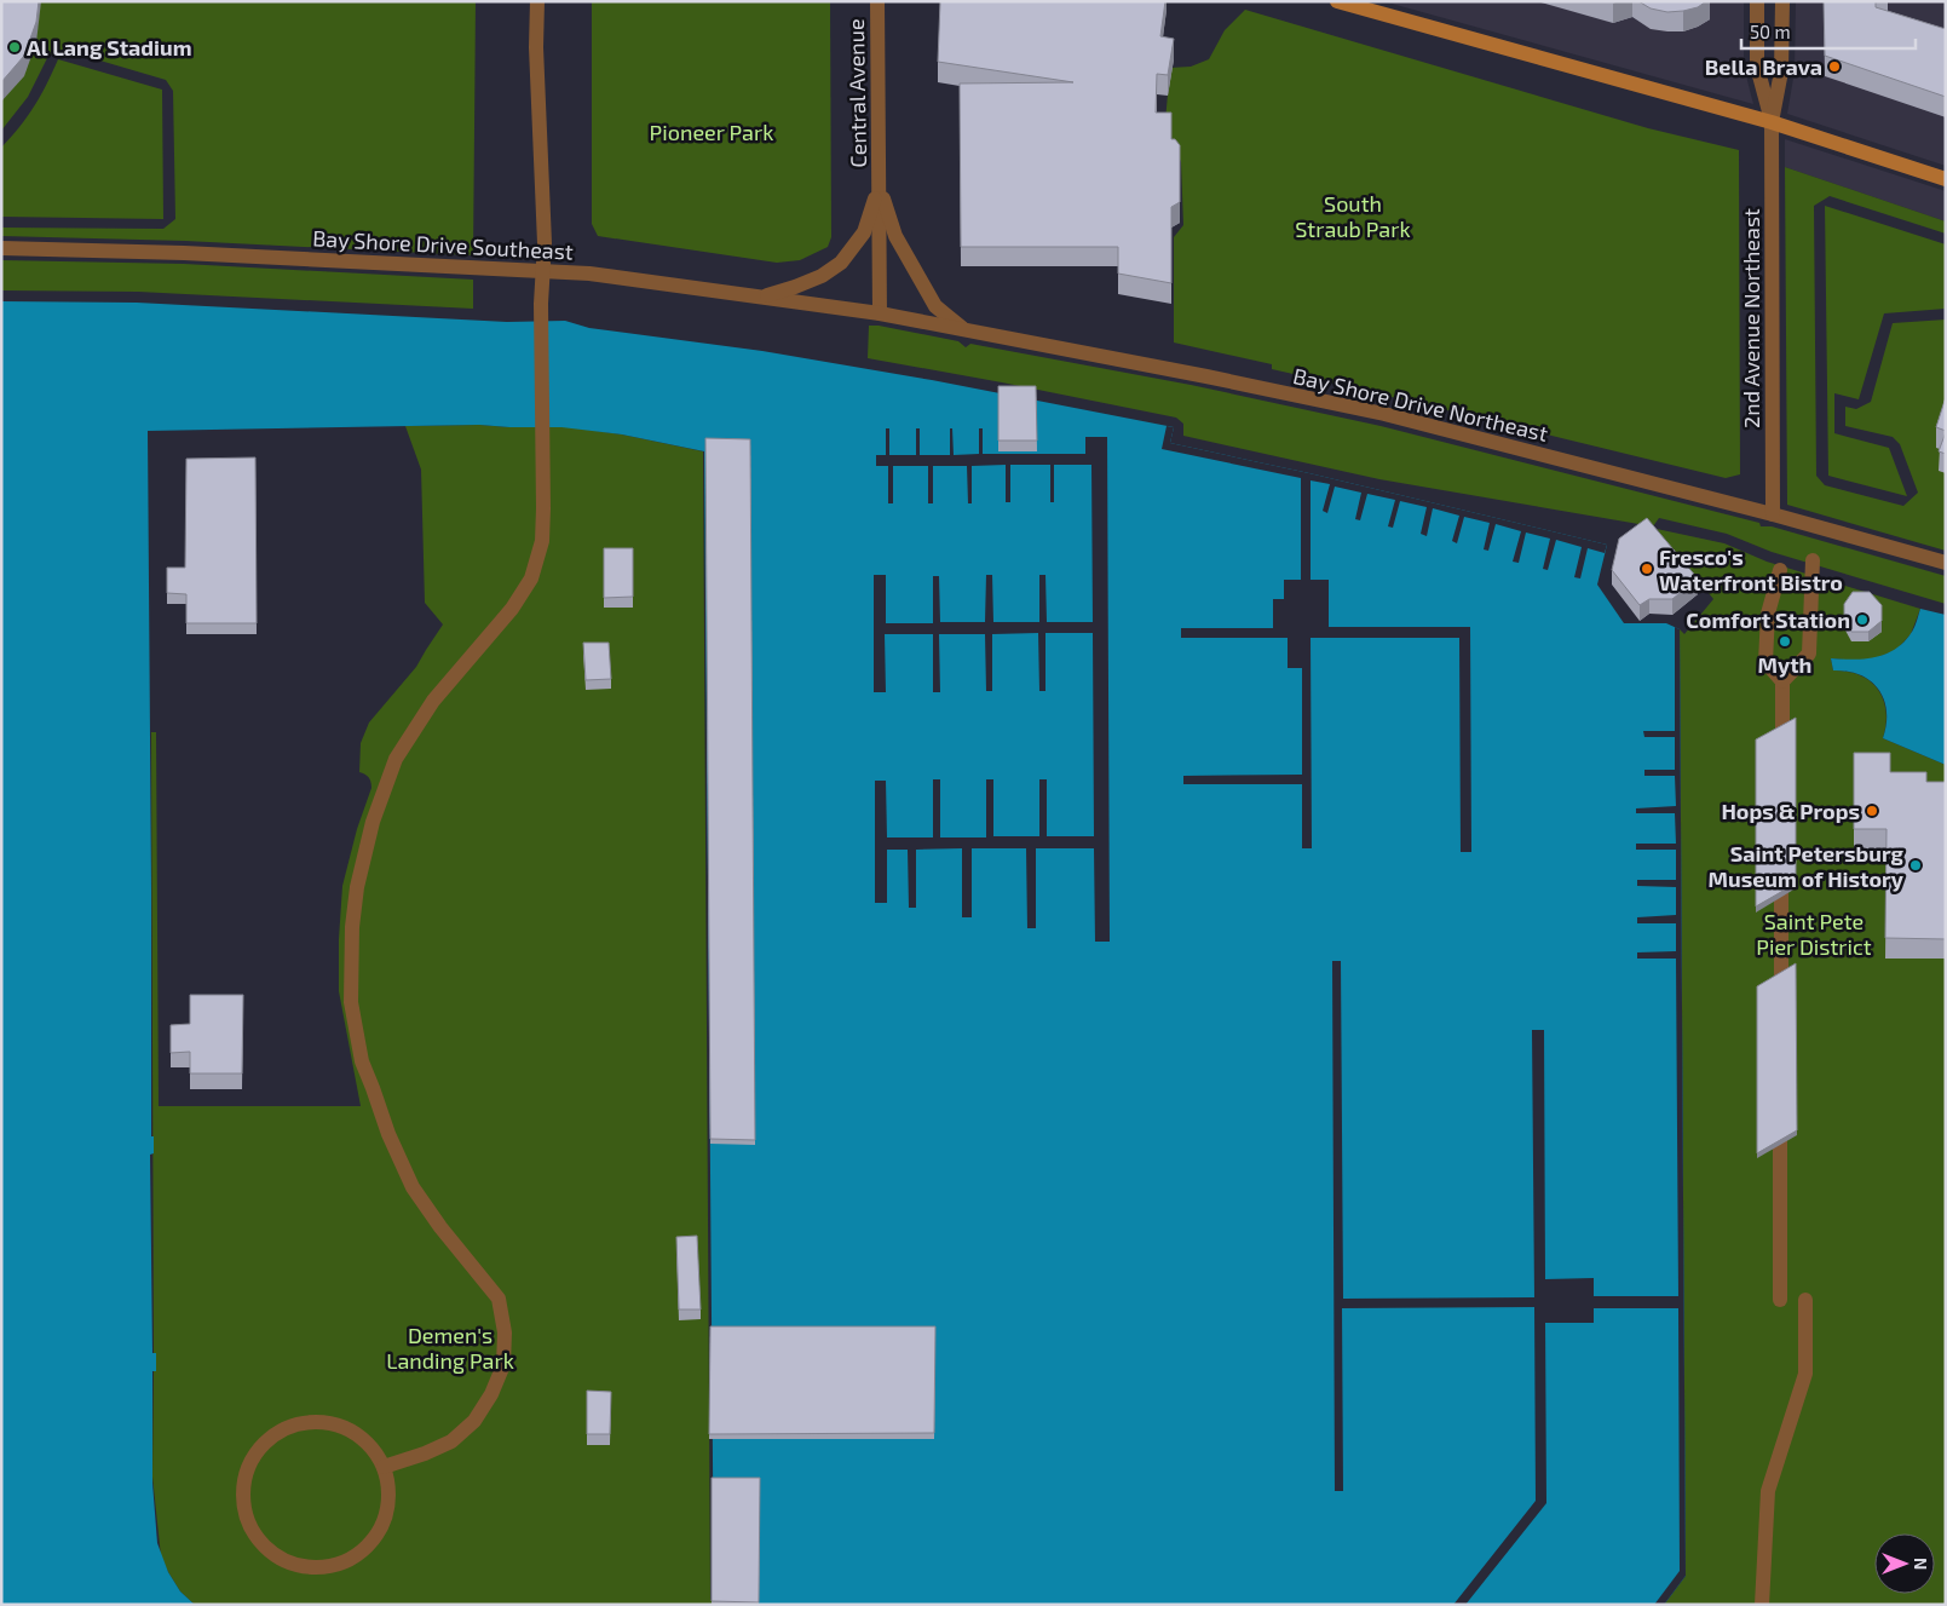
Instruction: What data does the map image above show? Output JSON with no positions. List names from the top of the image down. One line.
{"streets":{"street":["Central Avenue","Bay Shore Drive Southeast","2nd Avenue Northeast","Bay Shore Drive Northeast"]},"crossings":[["Central Avenue","Bay Shore Drive Southeast"],["Central Avenue","Bay Shore Drive Northeast"],["Bay Shore Drive Southeast","Bay Shore Drive Northeast"],["2nd Avenue Northeast","Bay Shore Drive Northeast"]],"parks":["Pioneer Park","South Straub Park","Saint Pete Pier District","Demen's Landing Park"],"places":["Al Lang Stadium","Bella Brava","Fresco's Waterfront Bistro","Comfort Station","Myth","Hops & Props","Saint Petersburg Museum of History"],"scale_bar":"50 m","north":"right"}
